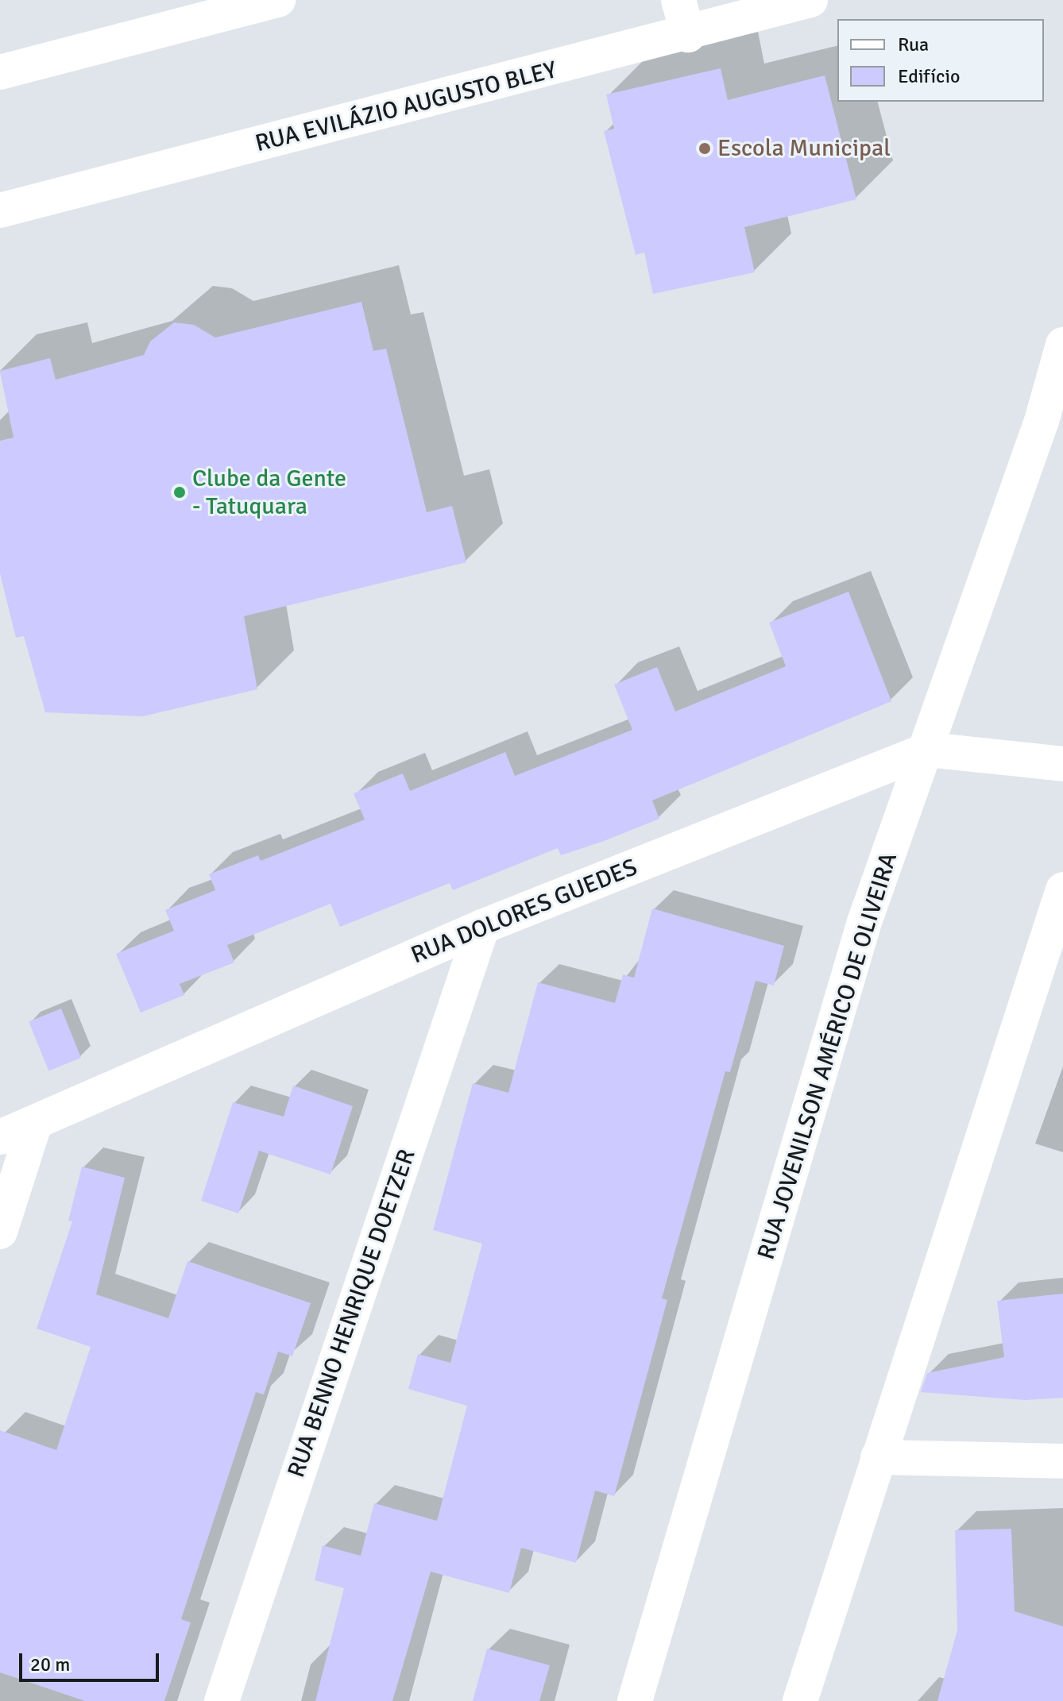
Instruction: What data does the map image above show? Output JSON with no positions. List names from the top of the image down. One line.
{"streets":{"street":["RUA EVILÁZIO AUGUSTO BLEY","RUA DOLORES GUEDES","RUA JOVENILSON AMÉRICO DE OLIVEIRA","RUA BENNO HENRIQUE DOETZER"]},"crossings":[["RUA DOLORES GUEDES","RUA JOVENILSON AMÉRICO DE OLIVEIRA"],["RUA DOLORES GUEDES","RUA BENNO HENRIQUE DOETZER"]],"places":["Escola Municipal","Clube da Gente - Tatuquara"],"legend":["Rua","Edifício"],"scale_bar":"20 m"}
